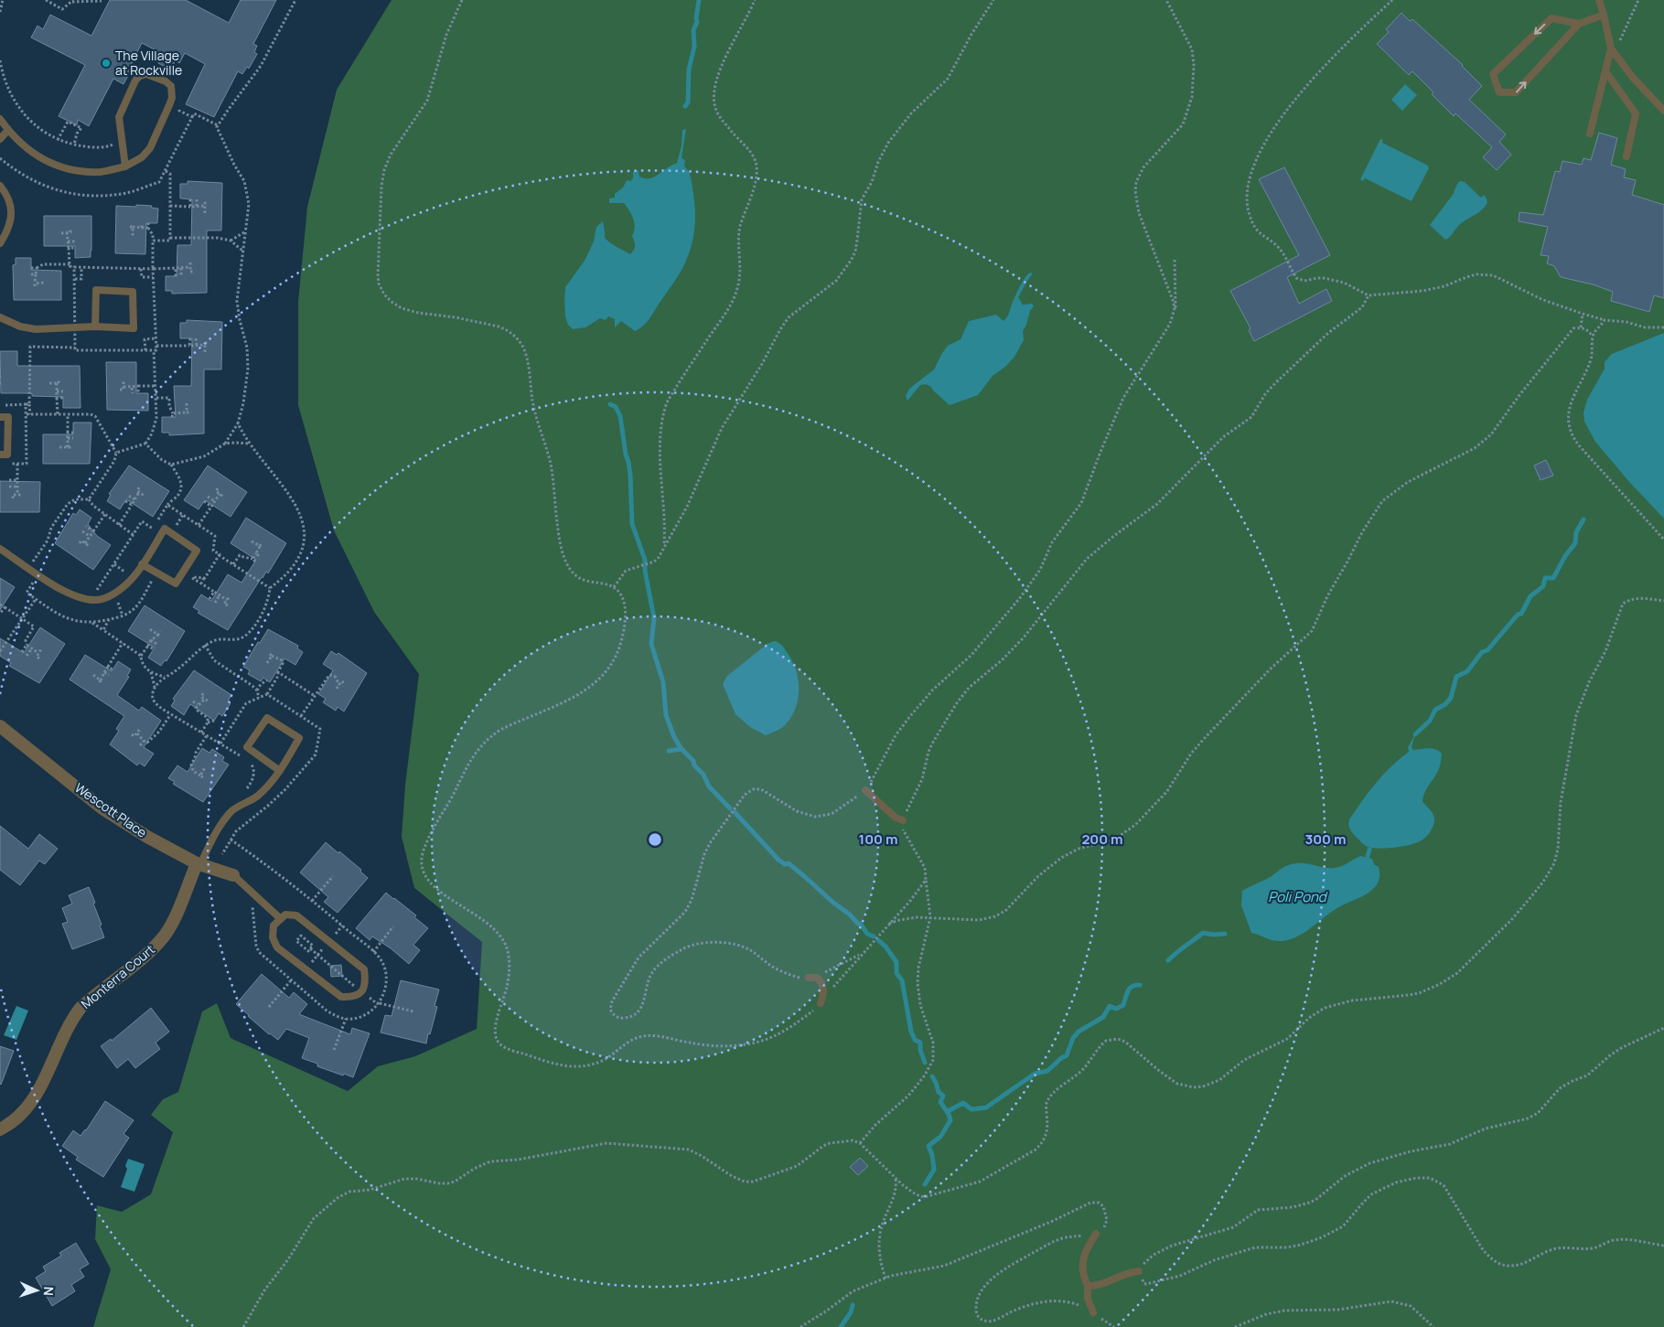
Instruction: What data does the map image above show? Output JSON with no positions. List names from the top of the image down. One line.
{"streets":{"street":["Wescott Place","Monterra Court"]},"crossings":[["Wescott Place","Monterra Court"]],"water":["Poli Pond"],"places":["The Village at Rockville"],"north":"right","rings":["100 m","200 m","300 m"]}
